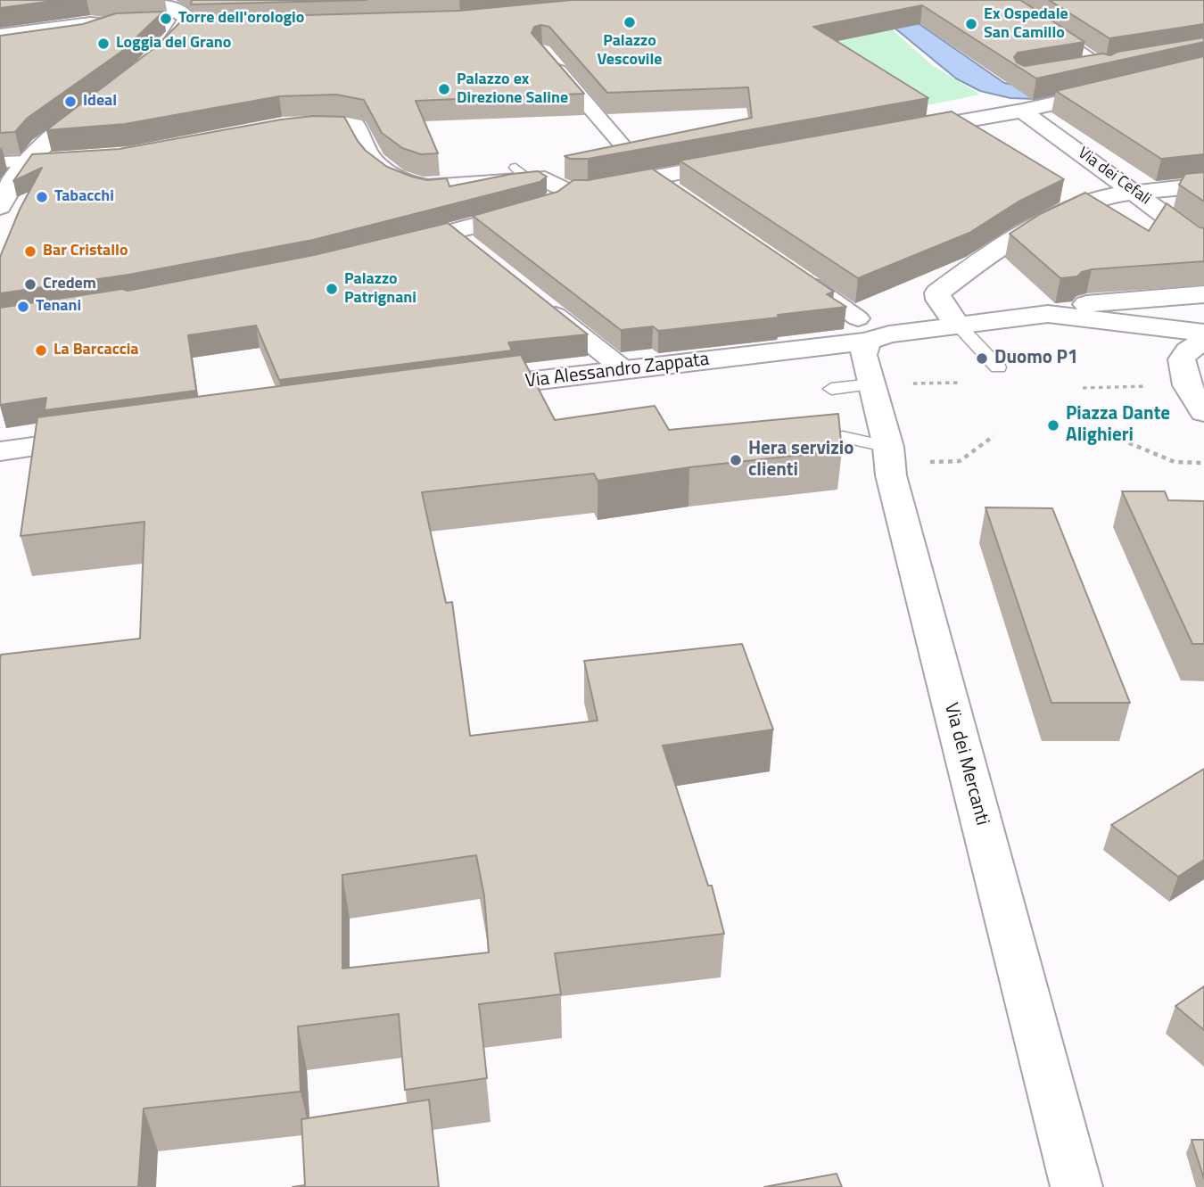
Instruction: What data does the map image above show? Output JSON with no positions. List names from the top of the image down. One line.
{"streets":{"street":["Via dei Cefali","Via Alessandro Zappata","Via dei Mercanti"]},"crossings":[["Via Alessandro Zappata","Via dei Mercanti"]],"places":["Torre dell'orologio","Palazzo Vescovile","Ex Ospedale San Camillo","Loggia del Grano","Palazzo ex Direzione Saline","Ideal","Tabacchi","Bar Cristallo","Credem","Palazzo Patrignani","Tenani","La Barcaccia","Duomo P1","Piazza Dante Alighieri","Hera servizio clienti"]}
